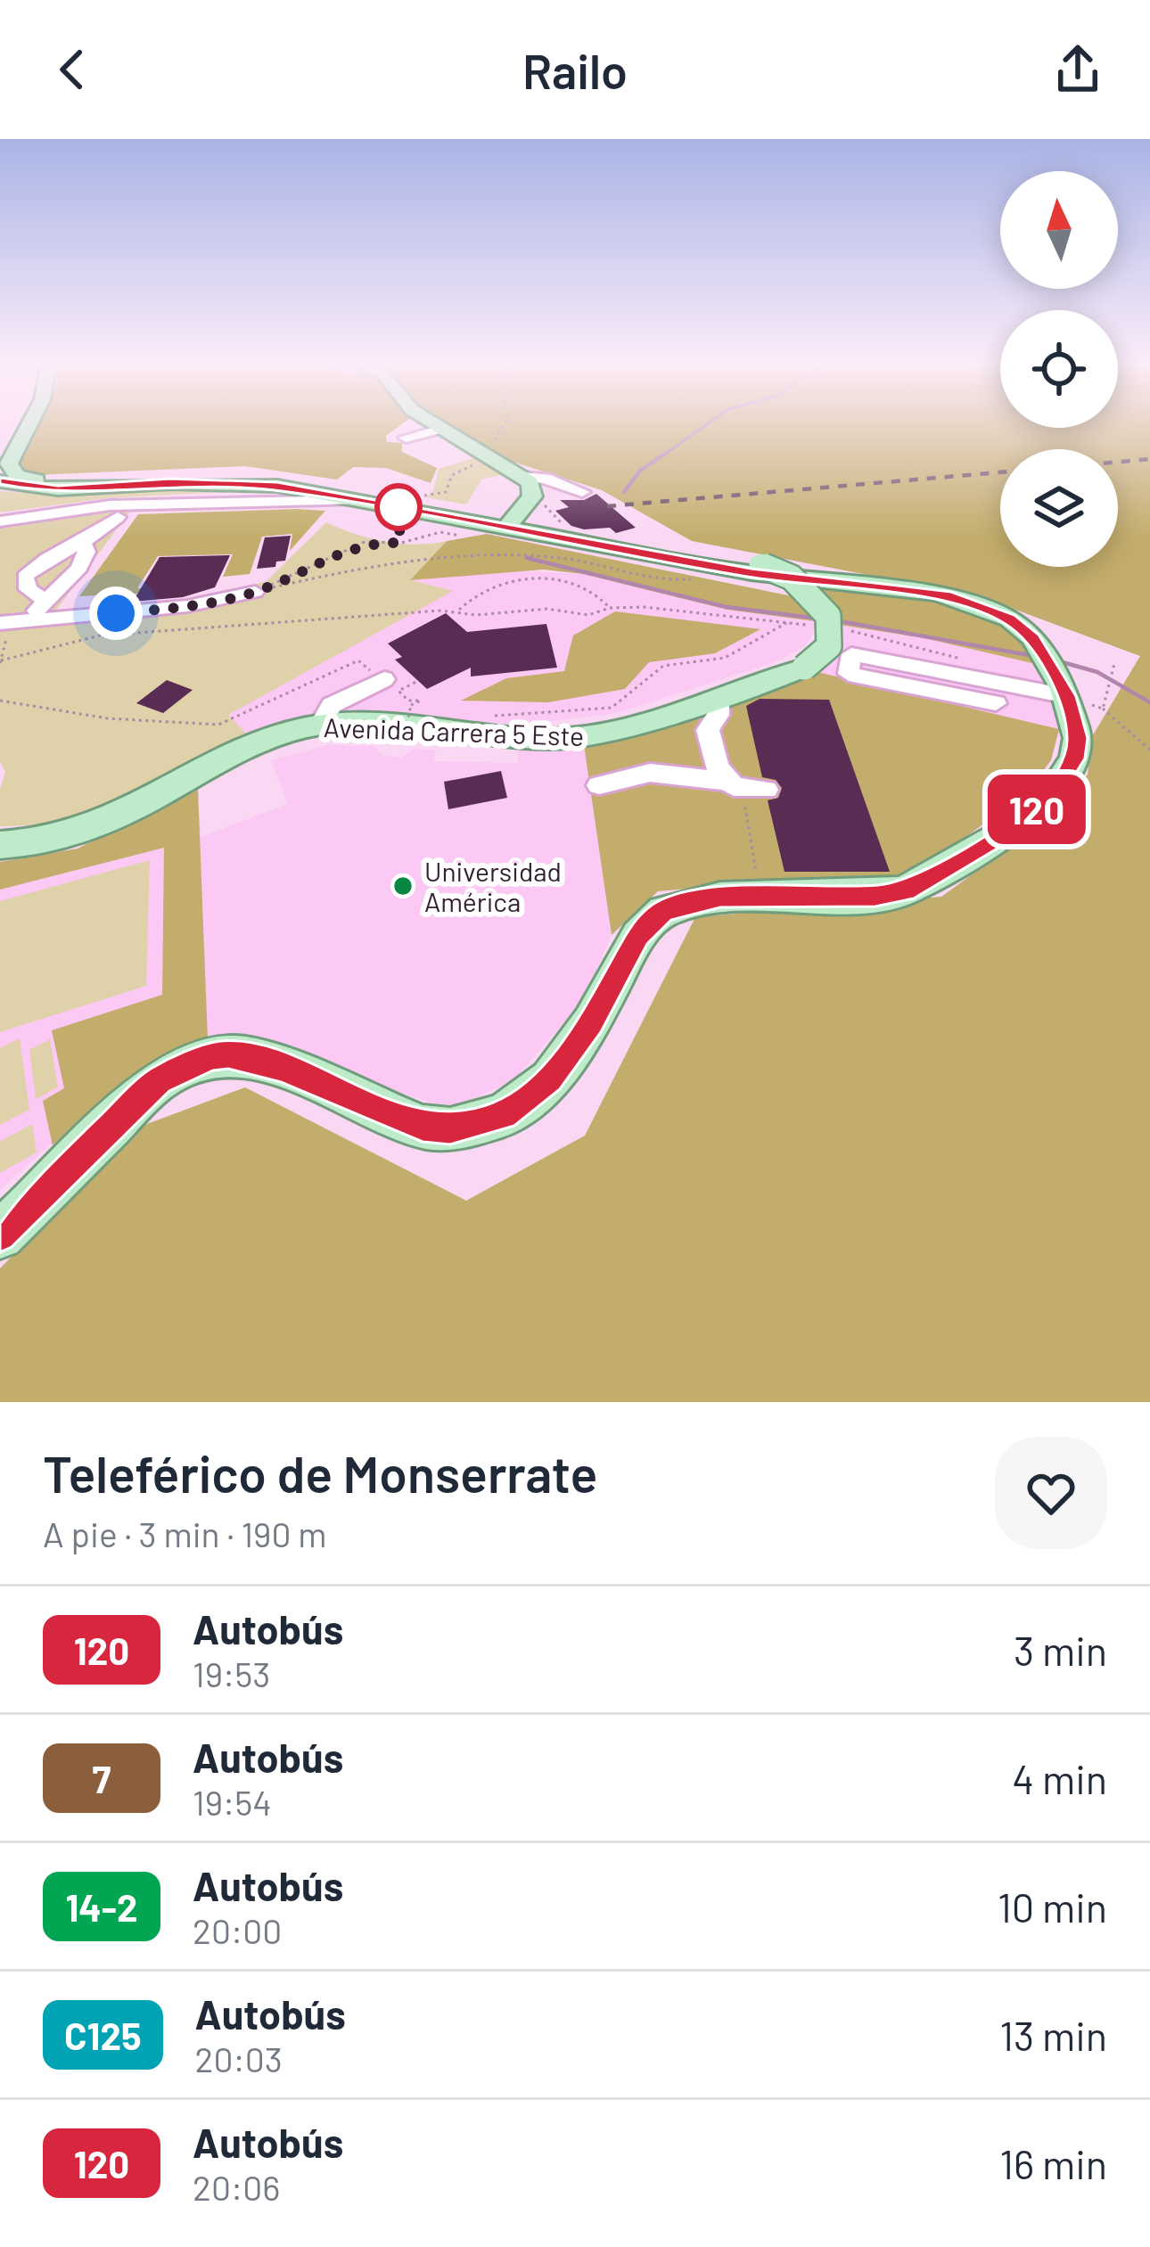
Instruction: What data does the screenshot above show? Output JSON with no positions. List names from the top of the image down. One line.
{"streets":{"main road":["Avenida Carrera 5 Este"]},"places":["Universidad América"],"lines":["bus line 120"],"north":"top","page":{"header":"Railo","on_map":"120","heading":["Teleférico de Monserrate","A pie · 3 min · 190 m"],"list":[{"mark":"120","name":"Autobús","note":"19:53","value":"3 min"},{"mark":"7","name":"Autobús","note":"19:54","value":"4 min"},{"mark":"14-2","name":"Autobús","note":"20:00","value":"10 min"},{"mark":"C125","name":"Autobús","note":"20:03","value":"13 min"},{"mark":"120","name":"Autobús","note":"20:06","value":"16 min"}]}}
